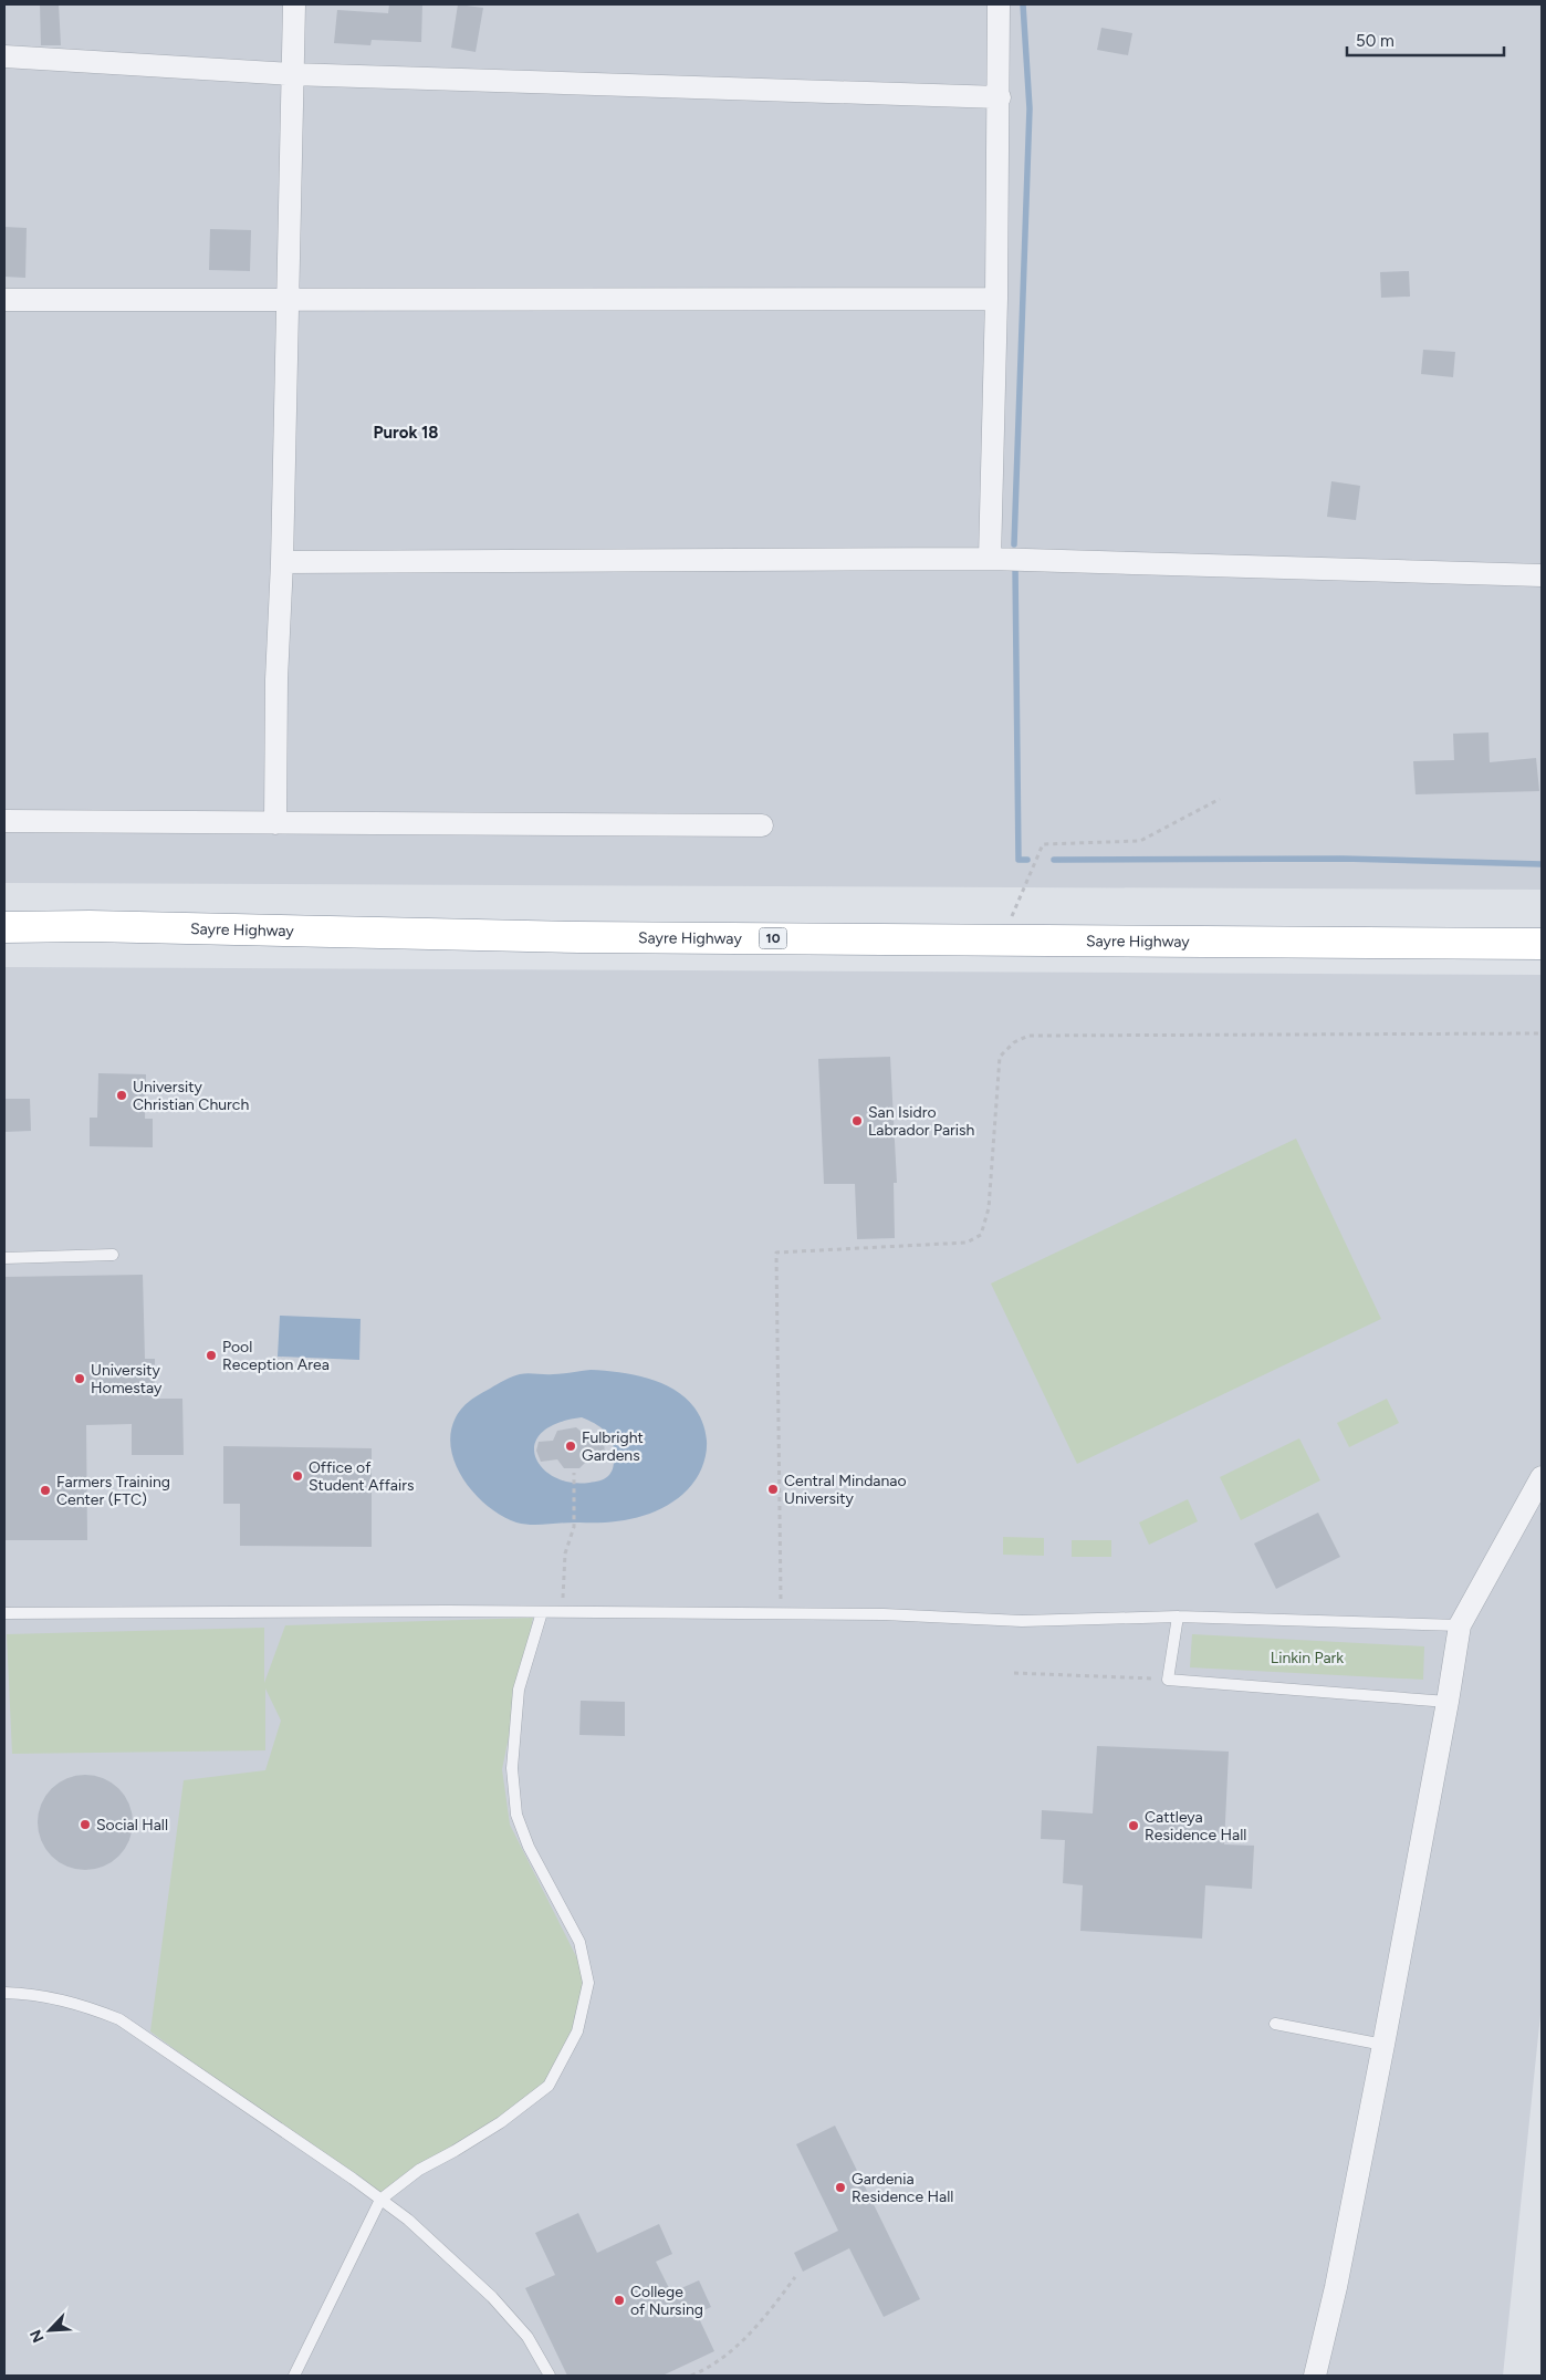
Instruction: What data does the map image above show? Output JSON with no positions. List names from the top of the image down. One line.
{"streets":{"highway":["Sayre Highway","10"]},"districts":["Purok 18"],"parks":["Linkin Park"],"places":["University Christian Church","San Isidro Labrador Parish","Pool Reception Area","University Homestay","Fulbright Gardens","Office of Student Affairs","Central Mindanao University","Farmers Training Center (FTC)","Social Hall","Cattleya Residence Hall","Gardenia Residence Hall","College of Nursing"],"scale_bar":"50 m","north":"bottom left"}
